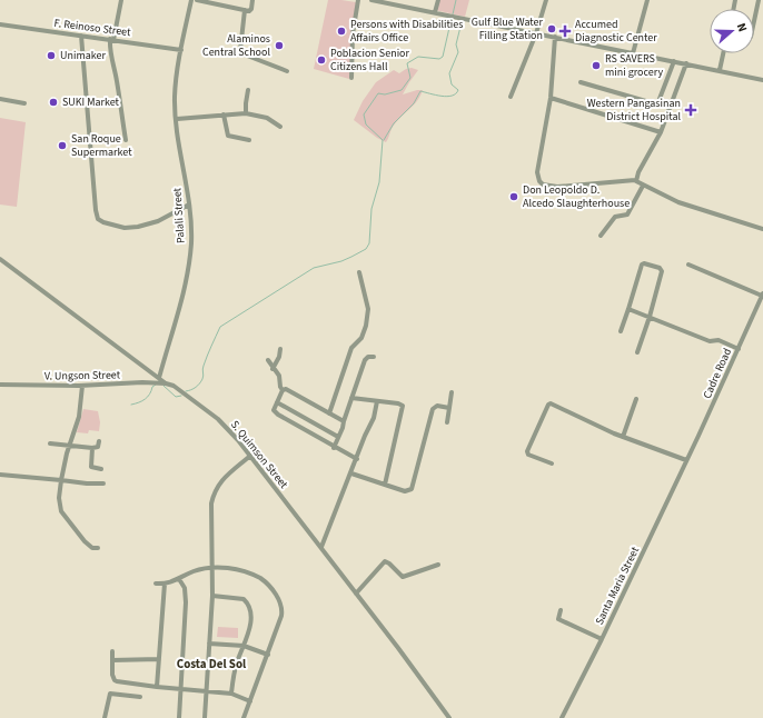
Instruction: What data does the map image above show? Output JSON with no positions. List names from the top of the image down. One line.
{"streets":{"street":["F. Reinoso Street","Palali Street","Cadre Road","V. Ungson Street","S. Quimson Street","Santa Maria Street"]},"crossings":[["F. Reinoso Street","Palali Street"],["Palali Street","S. Quimson Street"],["Cadre Road","Santa Maria Street"],["V. Ungson Street","S. Quimson Street"]],"districts":["Costa Del Sol"],"places":{"other":["Gulf Blue Water Filling Station","Persons with Disabilities Affairs Office","Alaminos Central School","Unimaker","Poblacion Senior Citizens Hall","RS SAVERS mini grocery","SUKI Market","San Roque Supermarket","Don Leopoldo D. Alcedo Slaughterhouse"],"health":["Accumed Diagnostic Center","Western Pangasinan District Hospital"]},"north":"right"}
